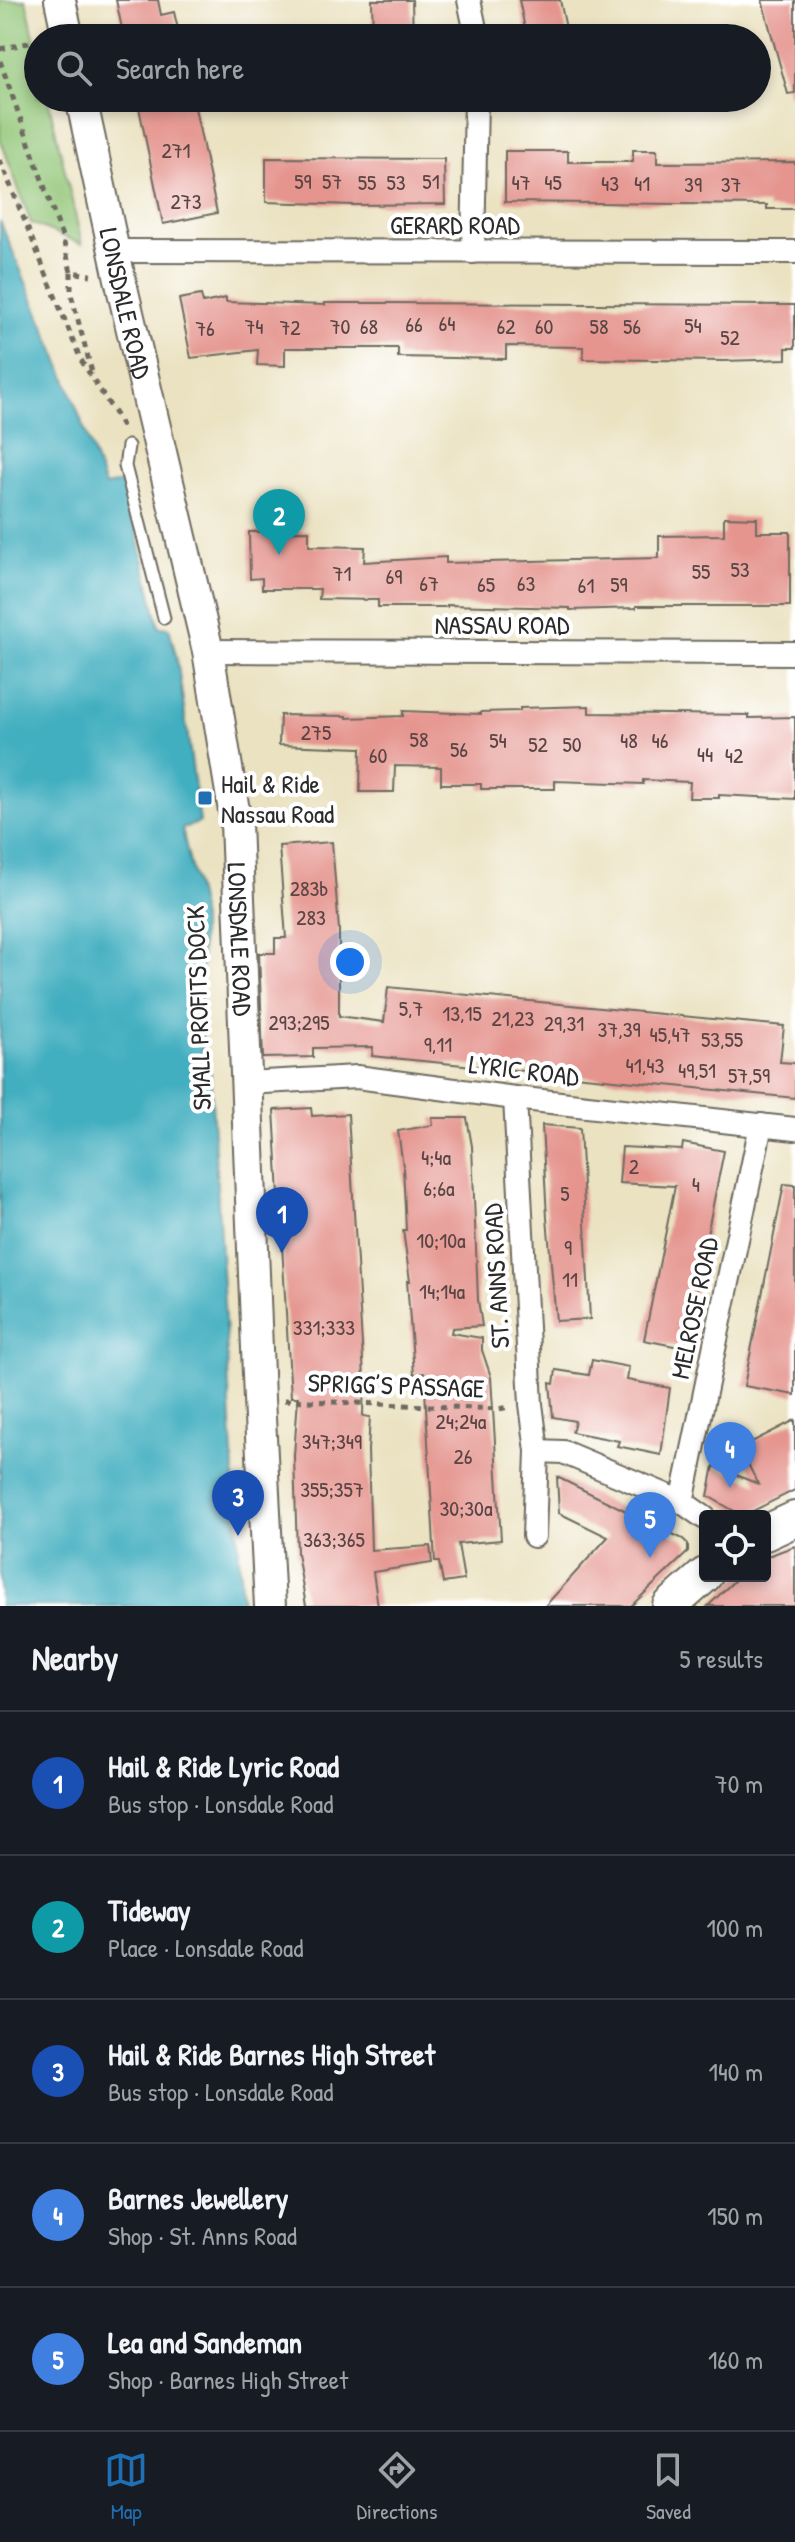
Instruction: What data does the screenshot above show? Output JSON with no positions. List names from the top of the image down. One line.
{"streets":{"main road":["LONSDALE ROAD"],"street":["GERARD ROAD","NASSAU ROAD","LYRIC ROAD","ST. ANNS ROAD","MELROSE ROAD"],"path":["SPRIGG’S PASSAGE"]},"crossings":[["GERARD ROAD","LONSDALE ROAD"],["LONSDALE ROAD","NASSAU ROAD"],["LONSDALE ROAD","LYRIC ROAD"],["LONSDALE ROAD","SPRIGG’S PASSAGE"],["LYRIC ROAD","ST. ANNS ROAD"],["LYRIC ROAD","MELROSE ROAD"],["ST. ANNS ROAD","SPRIGG’S PASSAGE"]],"places":{"transit":["Hail & Ride Nassau Road"]},"house_numbers":["271","59","57","51","55","53","47","45","43","41","39","37","273","64","66","54","74","70","68","62","60","58","56","72","76","52","53","55","71","69","67","63","65","59","61","275","58","54","48","46","52","50","56","44","60","42","283b","283","5,7","13,15","21,23","293;295","29,31","37,39","45,47","53,55","9,11","41,43","49,51","57,59","4;4a","2","4","6;6a","5","10;10a","9","11","14;14a","331;333","24;24a","347;349","26","355;357","30;30a","363;365"],"page":{"search":"Search here","pins":["2","1","4","3","5"],"heading":["Nearby","5 results"],"list":[{"mark":"1","name":"Hail & Ride Lyric Road","note":"Bus stop · Lonsdale Road","value":"70 m"},{"mark":"2","name":"Tideway","note":"Place · Lonsdale Road","value":"100 m"},{"mark":"3","name":"Hail & Ride Barnes High Street","note":"Bus stop · Lonsdale Road","value":"140 m"},{"mark":"4","name":"Barnes Jewellery","note":"Shop · St. Anns Road","value":"150 m"},{"mark":"5","name":"Lea and Sandeman","note":"Shop · Barnes High Street","value":"160 m"}],"nav":["Map","Directions","Saved"]}}
